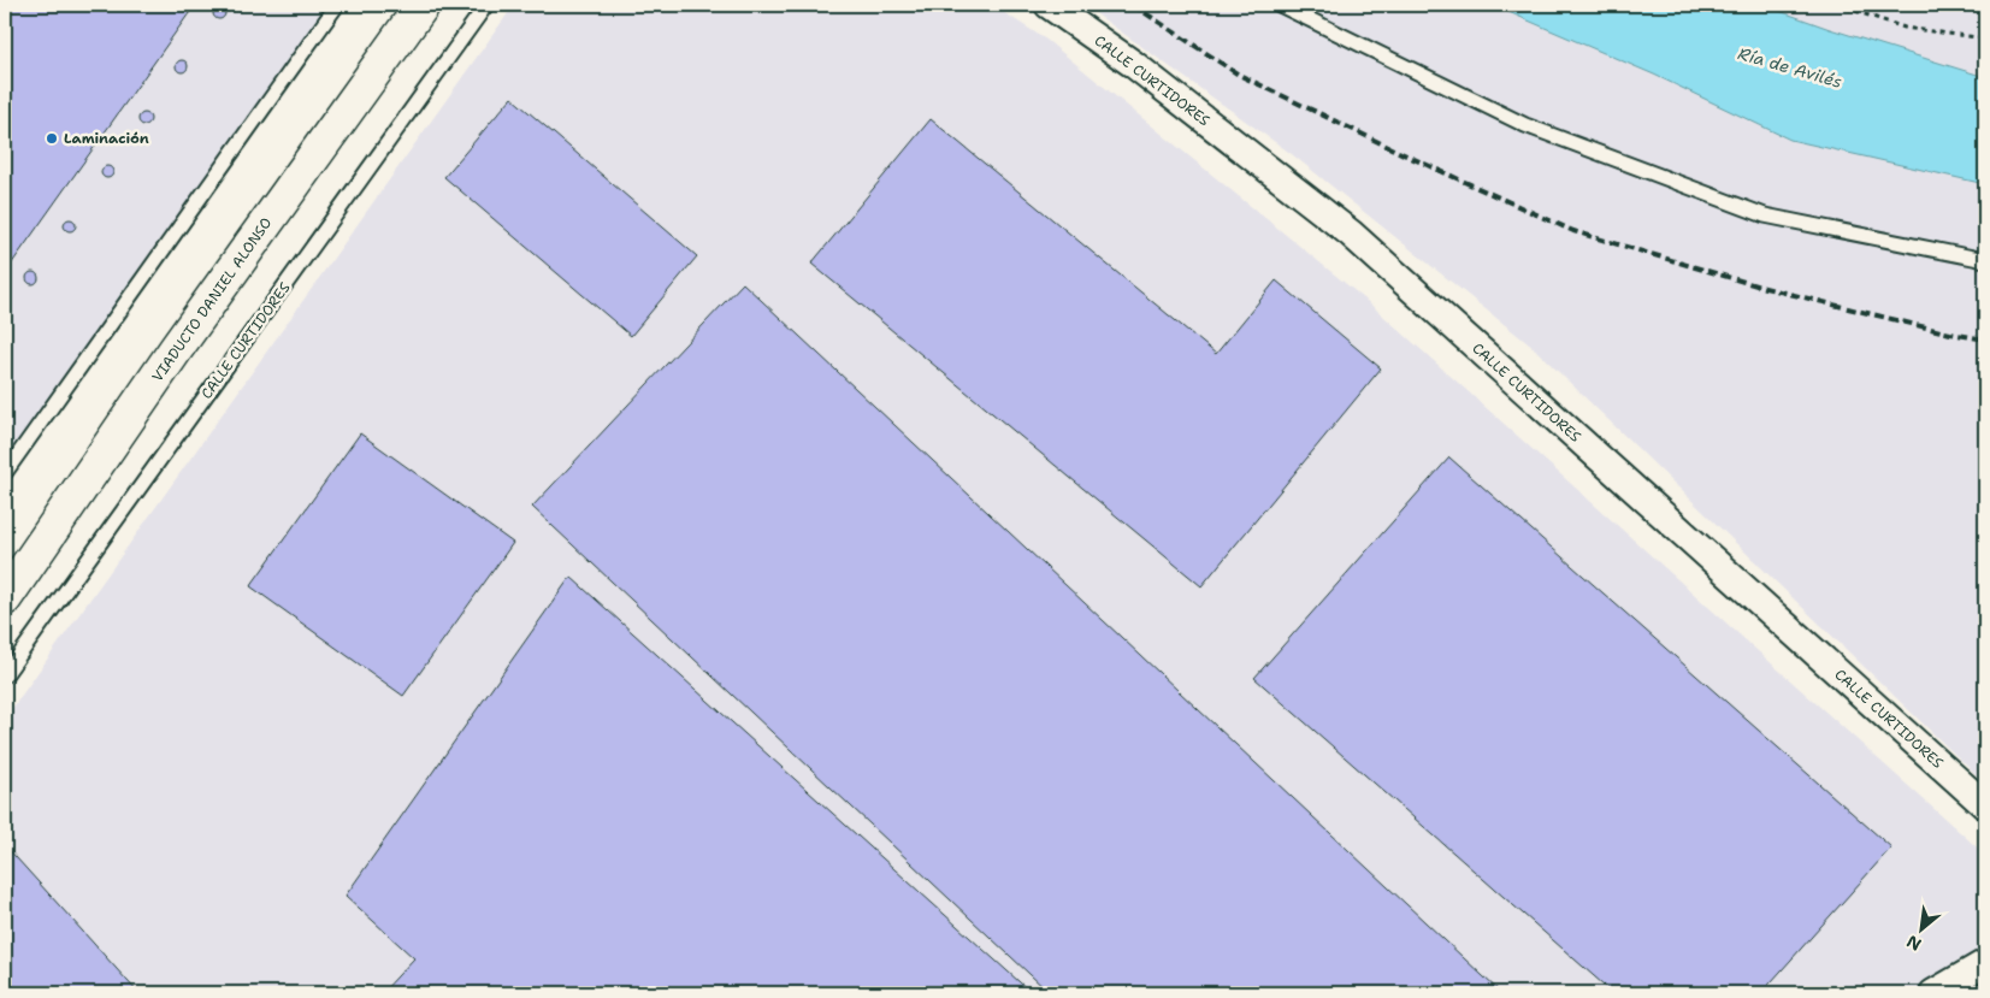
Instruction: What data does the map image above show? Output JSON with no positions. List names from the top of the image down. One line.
{"streets":{"main road":["VIADUCTO DANIEL ALONSO"],"street":["CALLE CURTIDORES"]},"water":["Ría de Avilés"],"places":["Laminación"],"north":"bottom left"}
